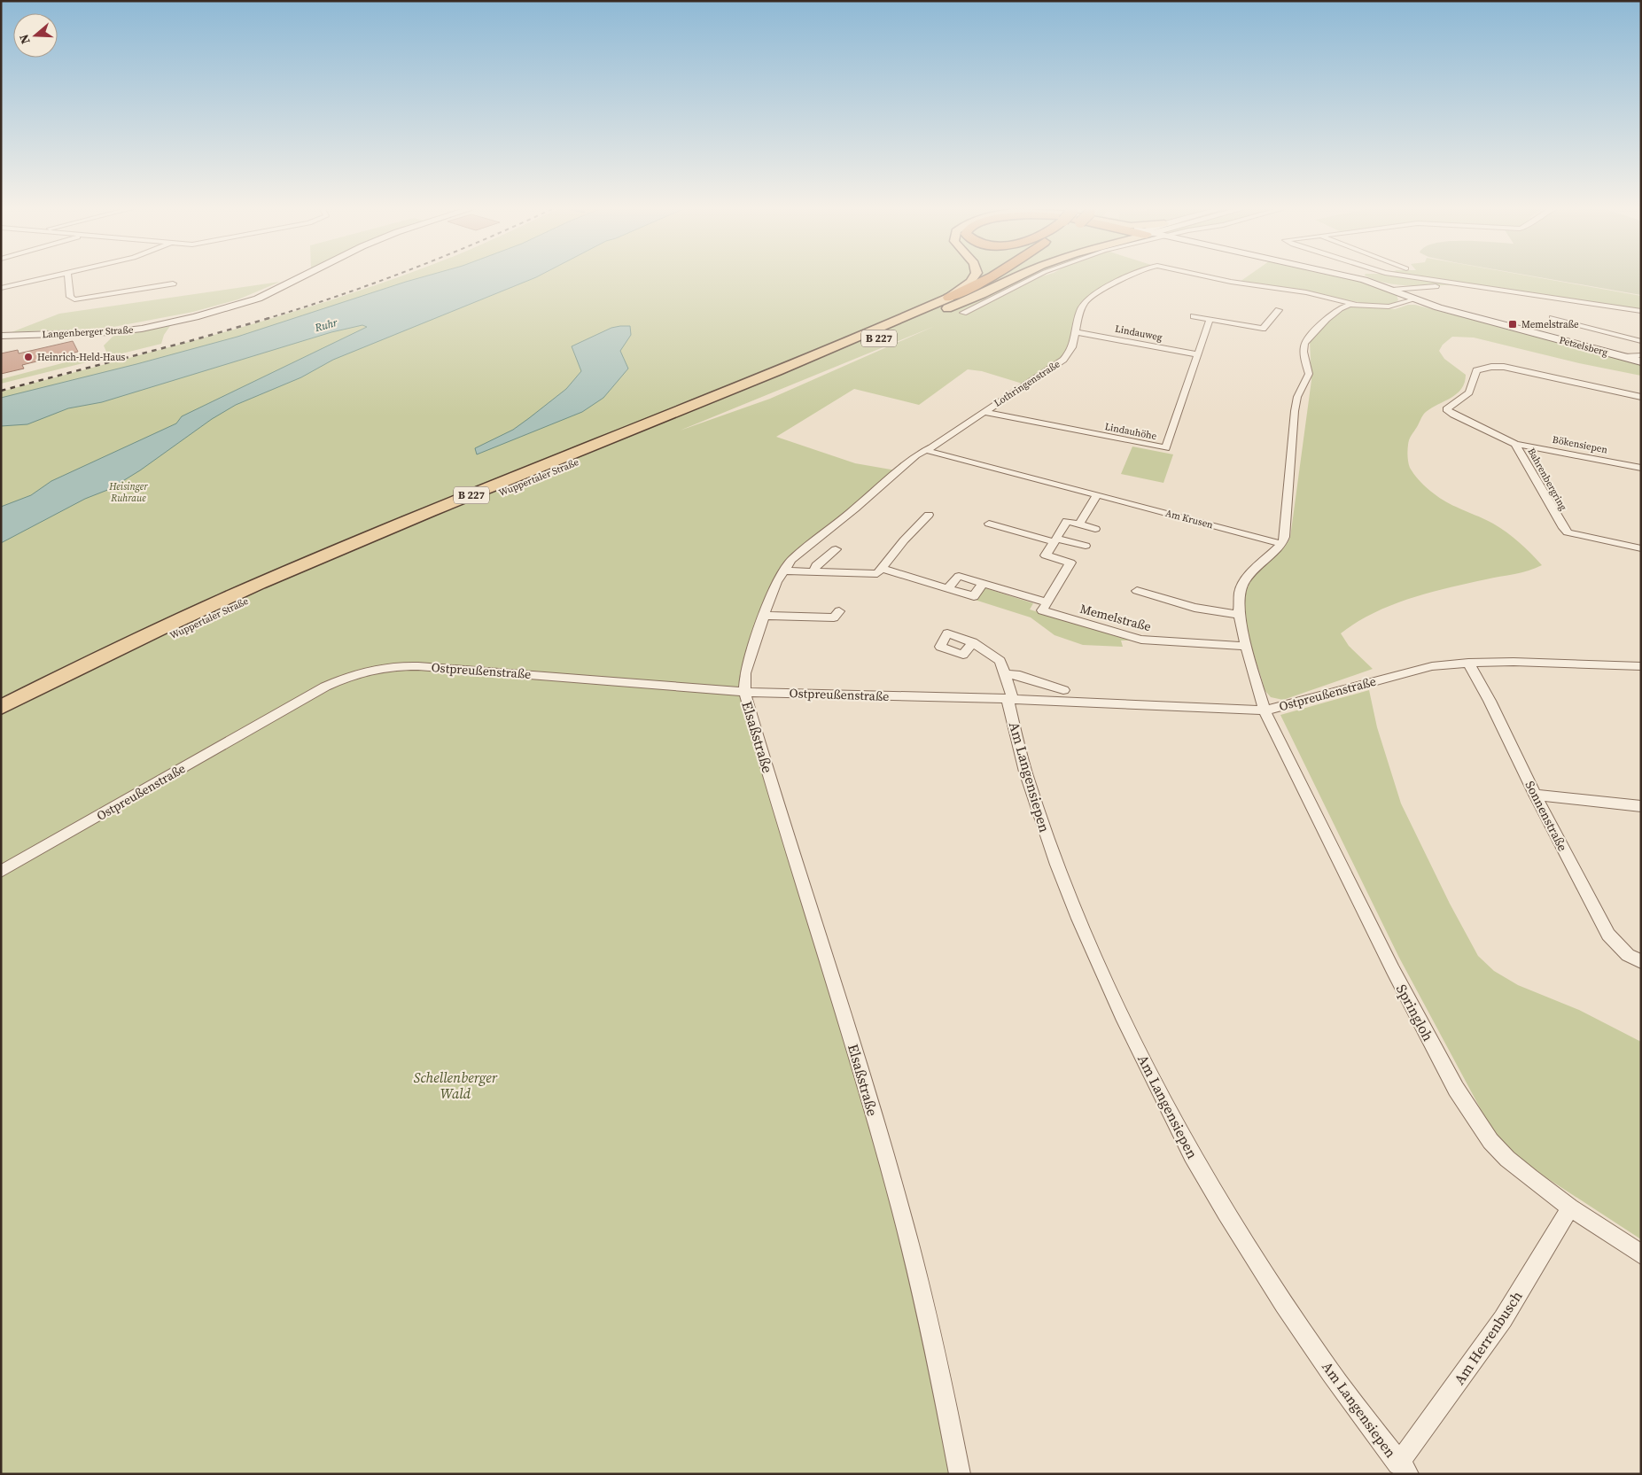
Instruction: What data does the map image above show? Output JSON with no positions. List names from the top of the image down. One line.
{"streets":{"main road":["Langenberger Straße","B 227","Petzelsberg","Wuppertaler Straße"],"street":["Lindauweg","Lothringenstraße","Lindauhöhe","Bökensiepen","Bahrenbergring","Am Krusen","Memelstraße","Ostpreußenstraße","Elsaßstraße","Am Langensiepen","Sonnenstraße","Springloh","Am Herrenbusch"]},"crossings":[["Lindauweg","Lothringenstraße"],["Lindauweg","Lindauhöhe"],["Lothringenstraße","Lindauhöhe"],["Lothringenstraße","Am Krusen"],["Lothringenstraße","Ostpreußenstraße"],["Lothringenstraße","Elsaßstraße"],["Bökensiepen","Bahrenbergring"],["Ostpreußenstraße","Elsaßstraße"],["Ostpreußenstraße","Am Langensiepen"],["Ostpreußenstraße","Sonnenstraße"],["Ostpreußenstraße","Springloh"],["Am Langensiepen","Am Herrenbusch"],["Springloh","Am Herrenbusch"]],"water":["Ruhr"],"parks":["Heisinger Ruhraue","Schellenberger Wald"],"places":{"transit":["Memelstraße"],"other":["Heinrich-Held-Haus"]},"north":"left"}
